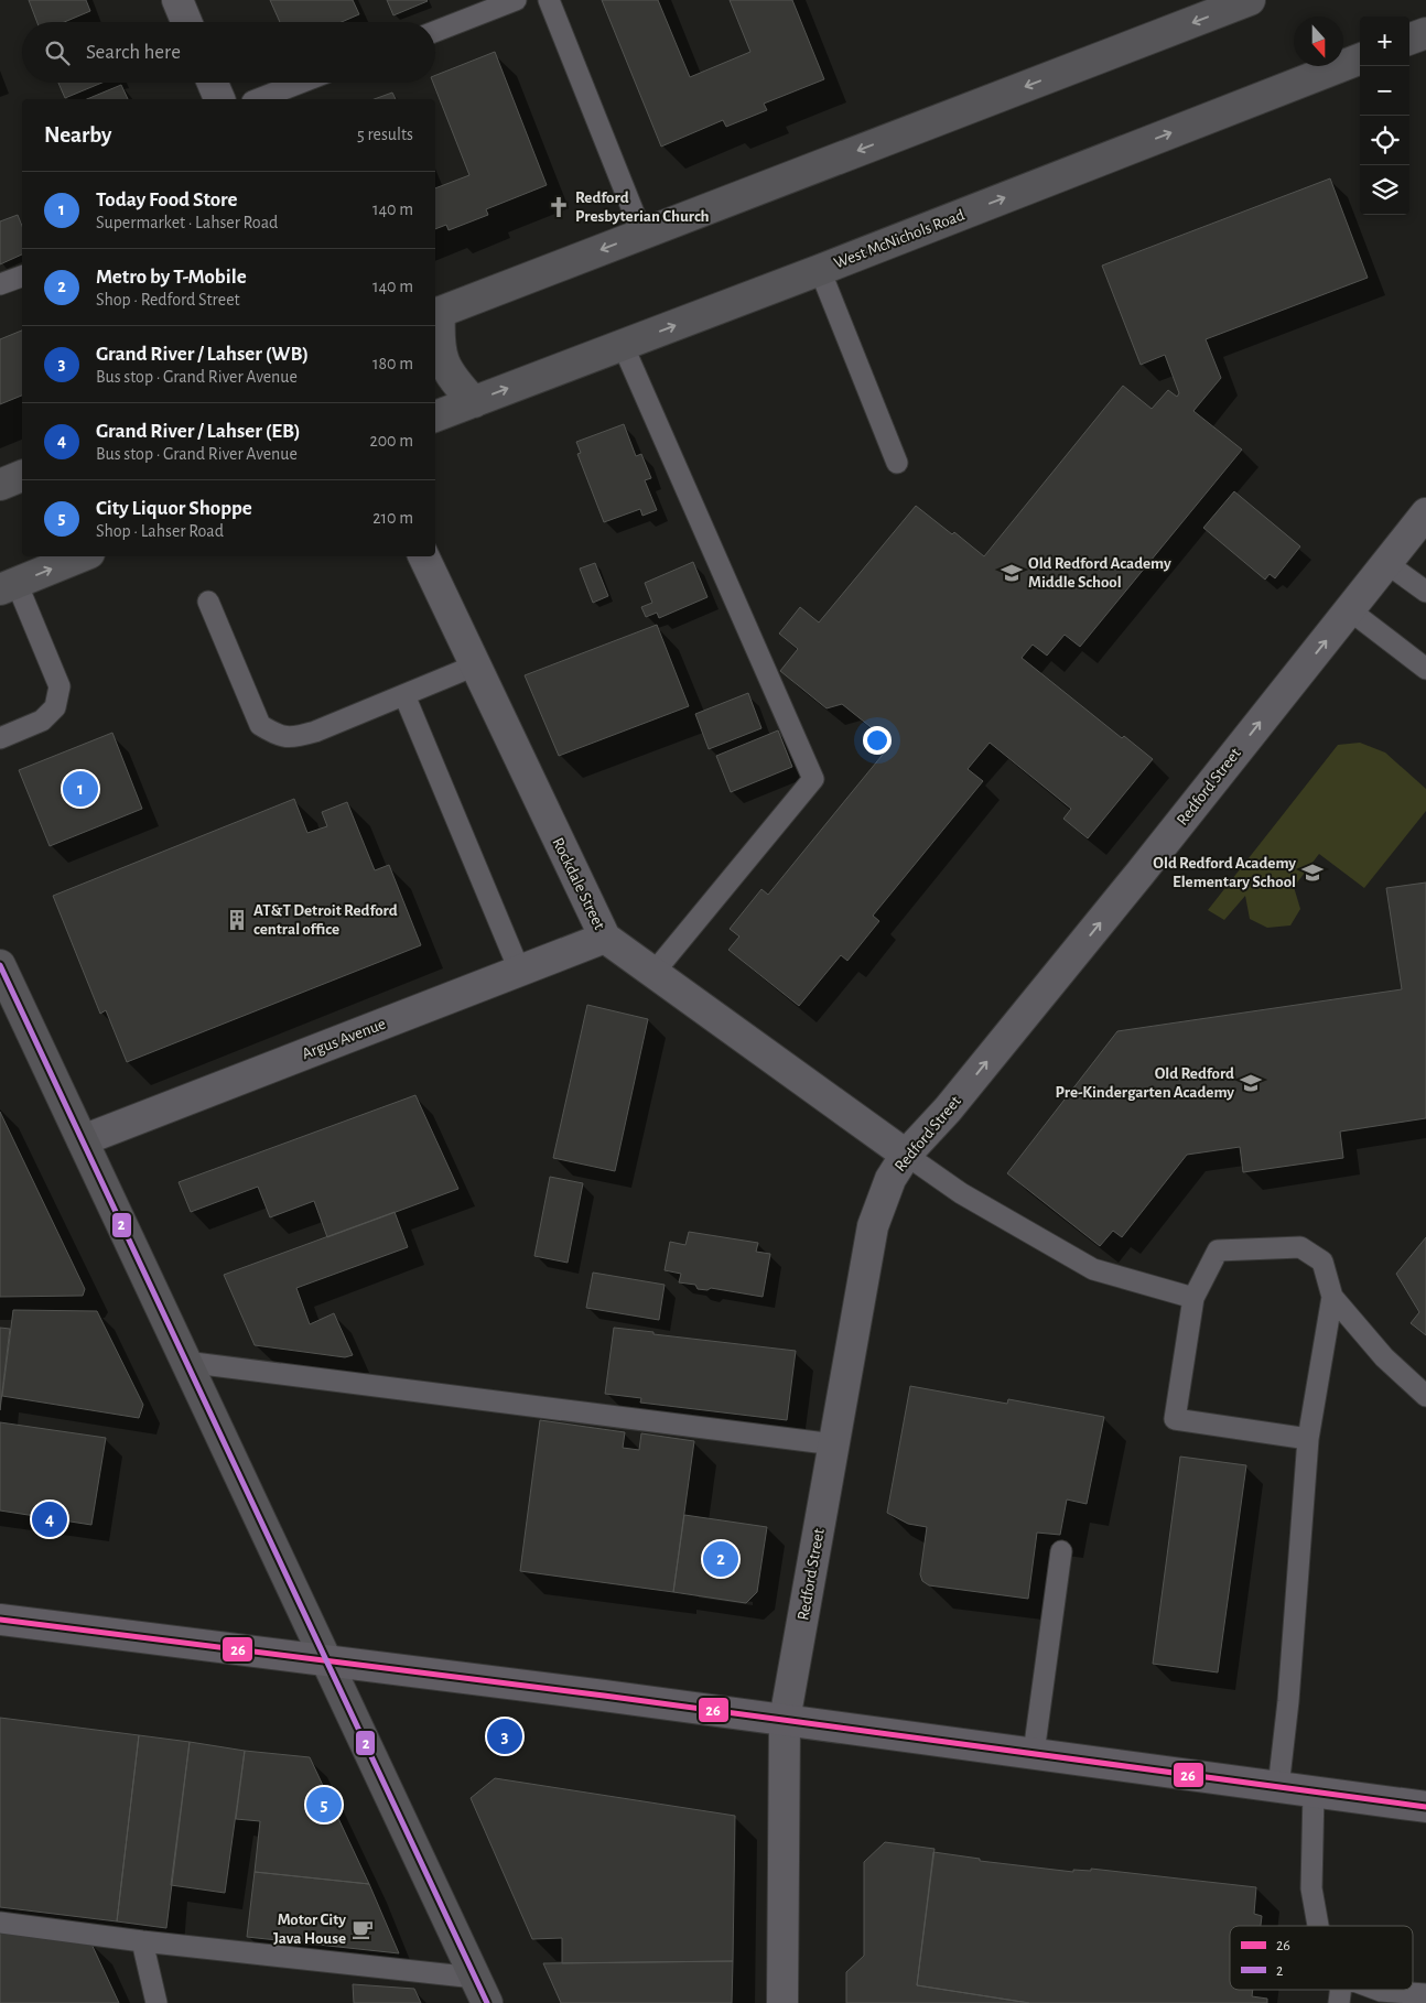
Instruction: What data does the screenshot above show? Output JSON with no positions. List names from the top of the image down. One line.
{"streets":{"main road":["West McNichols Road"],"street":["Redford Street","Rockdale Street","Argus Avenue"]},"crossings":[["Redford Street","Rockdale Street"],["Rockdale Street","Argus Avenue"]],"one_way":["Redford Street"],"places":{"church":["Redford Presbyterian Church"],"school or university":["Old Redford Academy Middle School","Old Redford Academy Elementary School","Old Redford Pre-Kindergarten Academy"],"building":["AT&T Detroit Redford central office"],"cafe":["Motor City Java House"]},"lines":["transit line 2","transit line 26"],"legend":["26","2"],"north":"bottom","page":{"map_buttons":["+","−"],"search":"Search here","heading":["Nearby","5 results"],"list":[{"mark":"1","name":"Today Food Store","note":"Supermarket · Lahser Road","value":"140 m"},{"mark":"2","name":"Metro by T-Mobile","note":"Shop · Redford Street","value":"140 m"},{"mark":"3","name":"Grand River / Lahser (WB)","note":"Bus stop · Grand River Avenue","value":"180 m"},{"mark":"4","name":"Grand River / Lahser (EB)","note":"Bus stop · Grand River Avenue","value":"200 m"},{"mark":"5","name":"City Liquor Shoppe","note":"Shop · Lahser Road","value":"210 m"}],"pins":["1","4","2","3","5"]}}
